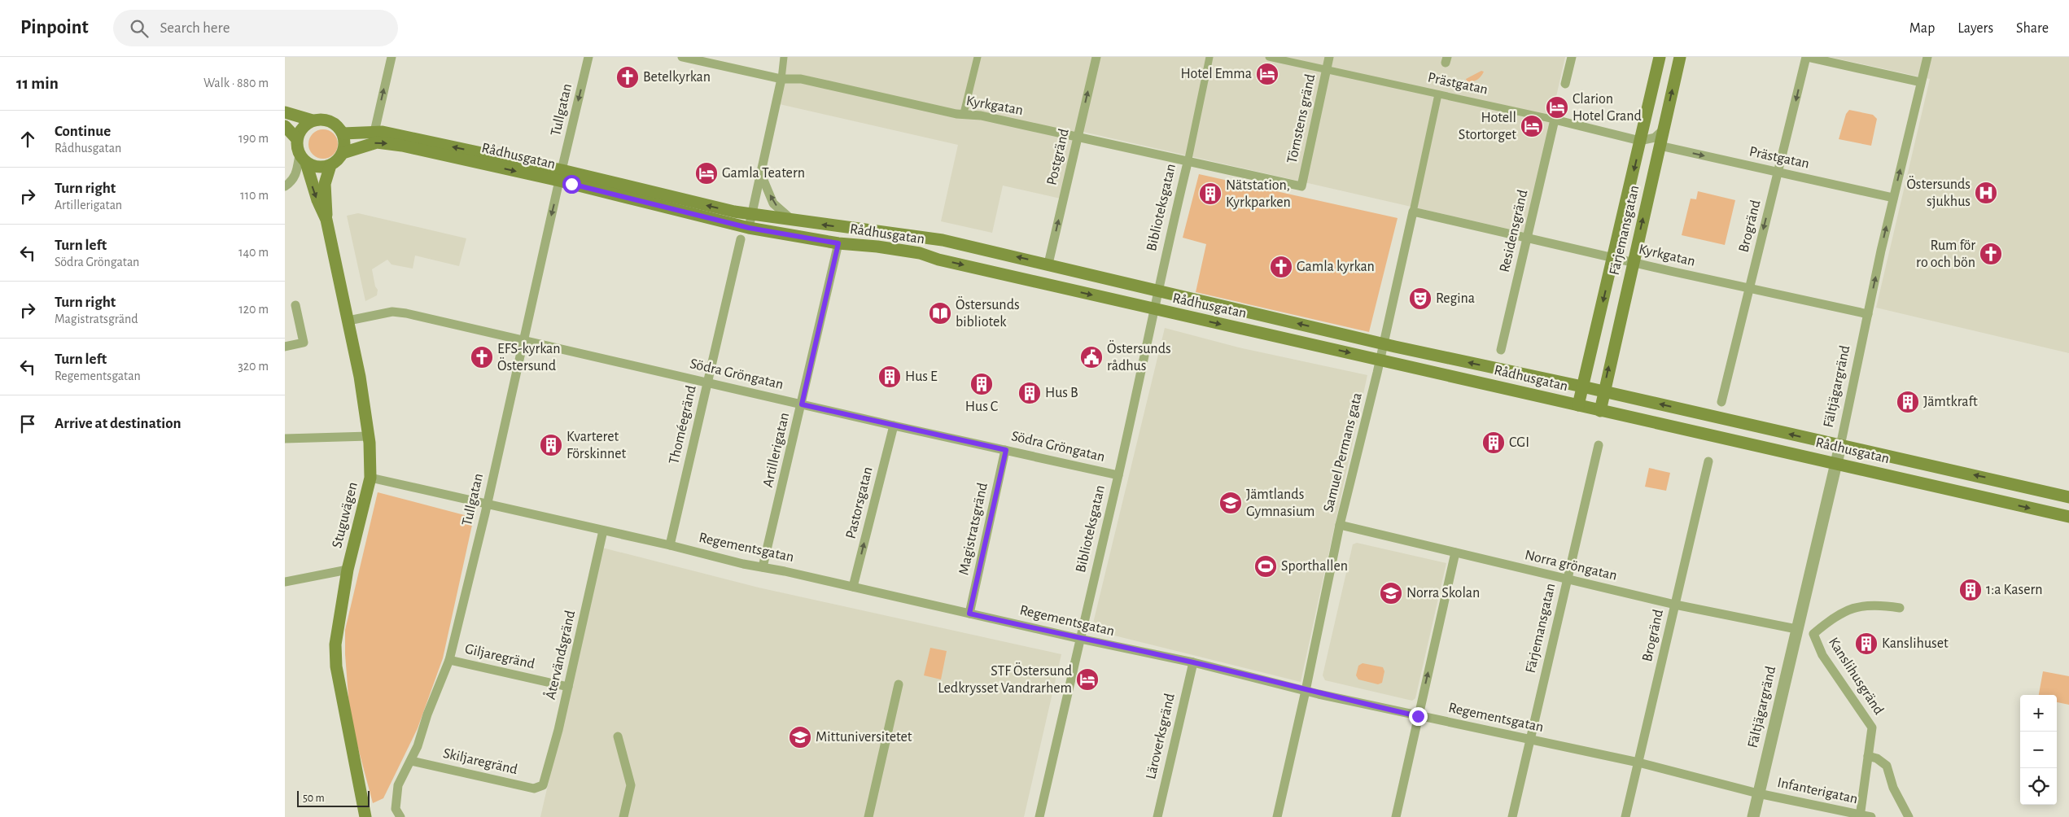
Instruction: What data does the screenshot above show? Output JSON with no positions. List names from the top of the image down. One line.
{"streets":{"main road":["Rådhusgatan","Färjemansgatan","Stuguvägen"],"street":["Prästgatan","Kyrkgatan","Tullgatan","Törnstens gränd","Postgränd","Biblioteksgatan","Brogränd","Residensgränd","Södra Gröngatan","Fältjägargränd","Thoméegränd","Artillerigatan","Samuel Permans gata","Pastorsgatan","Magistratsgränd","Regementsgatan","Norra gröngatan","Återvändsgränd","Giljaregränd","Kanslihusgränd","Läroverksgränd","Skiljaregränd","Infanterigatan"]},"crossings":[["Prästgatan","Törnstens gränd"],["Prästgatan","Brogränd"],["Prästgatan","Färjemansgatan"],["Prästgatan","Residensgränd"],["Prästgatan","Fältjägargränd"],["Prästgatan","Samuel Permans gata"],["Kyrkgatan","Törnstens gränd"],["Kyrkgatan","Postgränd"],["Kyrkgatan","Biblioteksgatan"],["Kyrkgatan","Brogränd"],["Kyrkgatan","Färjemansgatan"],["Kyrkgatan","Residensgränd"],["Kyrkgatan","Fältjägargränd"],["Kyrkgatan","Samuel Permans gata"],["Tullgatan","Rådhusgatan"],["Tullgatan","Södra Gröngatan"],["Tullgatan","Regementsgatan"],["Tullgatan","Giljaregränd"],["Tullgatan","Skiljaregränd"],["Rådhusgatan","Postgränd"],["Rådhusgatan","Biblioteksgatan"],["Rådhusgatan","Färjemansgatan"],["Rådhusgatan","Fältjägargränd"],["Rådhusgatan","Artillerigatan"],["Rådhusgatan","Samuel Permans gata"],["Rådhusgatan","Stuguvägen"],["Biblioteksgatan","Södra Gröngatan"],["Biblioteksgatan","Regementsgatan"],["Brogränd","Regementsgatan"],["Brogränd","Norra gröngatan"],["Färjemansgatan","Regementsgatan"],["Färjemansgatan","Norra gröngatan"],["Södra Gröngatan","Thoméegränd"],["Södra Gröngatan","Artillerigatan"],["Södra Gröngatan","Pastorsgatan"],["Södra Gröngatan","Stuguvägen"],["Södra Gröngatan","Magistratsgränd"],["Fältjägargränd","Regementsgatan"],["Fältjägargränd","Norra gröngatan"],["Fältjägargränd","Infanterigatan"],["Thoméegränd","Regementsgatan"],["Artillerigatan","Regementsgatan"],["Samuel Permans gata","Regementsgatan"],["Samuel Permans gata","Norra gröngatan"],["Pastorsgatan","Regementsgatan"],["Stuguvägen","Regementsgatan"],["Magistratsgränd","Regementsgatan"],["Regementsgatan","Återvändsgränd"],["Regementsgatan","Läroverksgränd"],["Regementsgatan","Infanterigatan"],["Återvändsgränd","Giljaregränd"],["Återvändsgränd","Skiljaregränd"],["Kanslihusgränd","Infanterigatan"]],"one_way":["Tullgatan","Postgränd","Pastorsgatan"],"places":{"hotel":["Hotel Emma","Clarion Hotel Grand","Hotell Stortorget","Gamla Teatern","STF Östersund Ledkrysset Vandrarhem"],"church":["Betelkyrkan","Rum för ro och bön","Gamla kyrkan","EFS-kyrkan Östersund"],"hospital":["Östersunds sjukhus"],"building":["Nätstation, Kyrkparken","Hus E","Hus C","Hus B","Jämtkraft","CGI","Kvarteret Förskinnet","1:a Kasern","Kanslihuset"],"theatre":["Regina"],"library":["Östersunds bibliotek"],"public building":["Östersunds rådhus"],"school or university":["Jämtlands Gymnasium","Norra Skolan","Mittuniversitetet"],"sports":["Sporthallen"]},"scale_bar":"50 m","page":{"header":"Pinpoint","search":"Search here","nav":["Map","Layers","Share"],"heading":["11 min","Walk · 880 m"],"list":[["Continue","Rådhusgatan","190 m"],["Turn right","Artillerigatan","110 m"],["Turn left","Södra Gröngatan","140 m"],["Turn right","Magistratsgränd","120 m"],["Turn left","Regementsgatan","320 m"],"Arrive at destination"],"map_buttons":["+","−"],"scale":"50 m"}}
